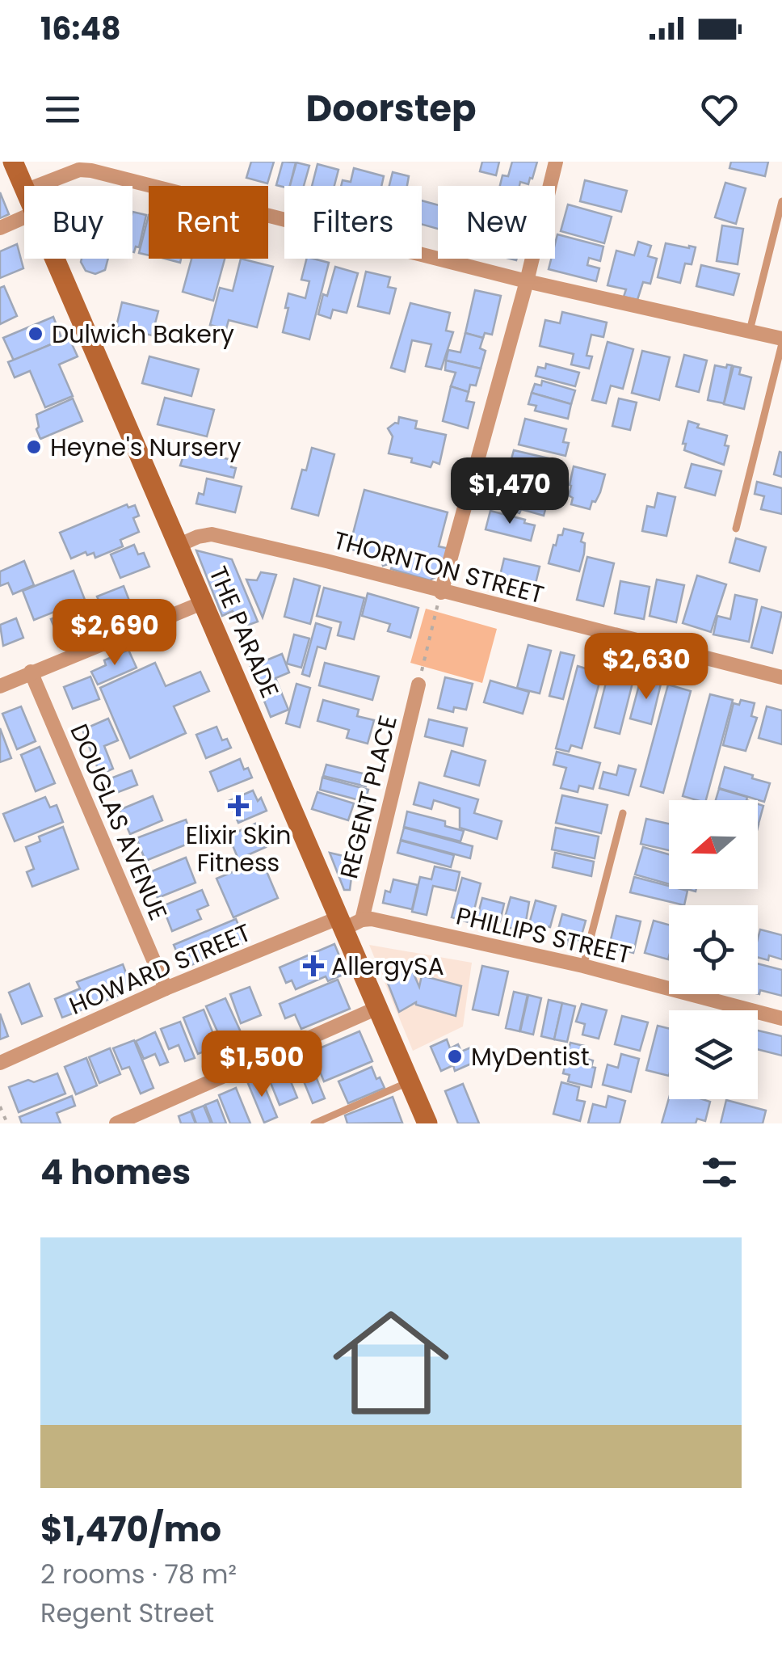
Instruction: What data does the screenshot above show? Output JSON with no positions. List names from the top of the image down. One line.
{"streets":{"main road":["THE PARADE"],"street":["THORNTON STREET","REGENT PLACE","DOUGLAS AVENUE","PHILLIPS STREET","HOWARD STREET"]},"crossings":[["THORNTON STREET","THE PARADE"],["THE PARADE","HOWARD STREET"],["REGENT PLACE","PHILLIPS STREET"],["DOUGLAS AVENUE","HOWARD STREET"]],"places":{"other":["Dulwich Bakery","Heyne's Nursery","MyDentist"],"health":["Elixir Skin Fitness","AllergySA"]},"north":"left","page":{"status":"16:48","header":"Doorstep","chip":["Buy","Rent","Filters","New"],"price":["$1,470","$2,690","$2,630","$1,500"],"heading":"4 homes","list":[{"name":"$1,470/mo","note":"2 rooms · 78 m² · Regent Street"}]}}
